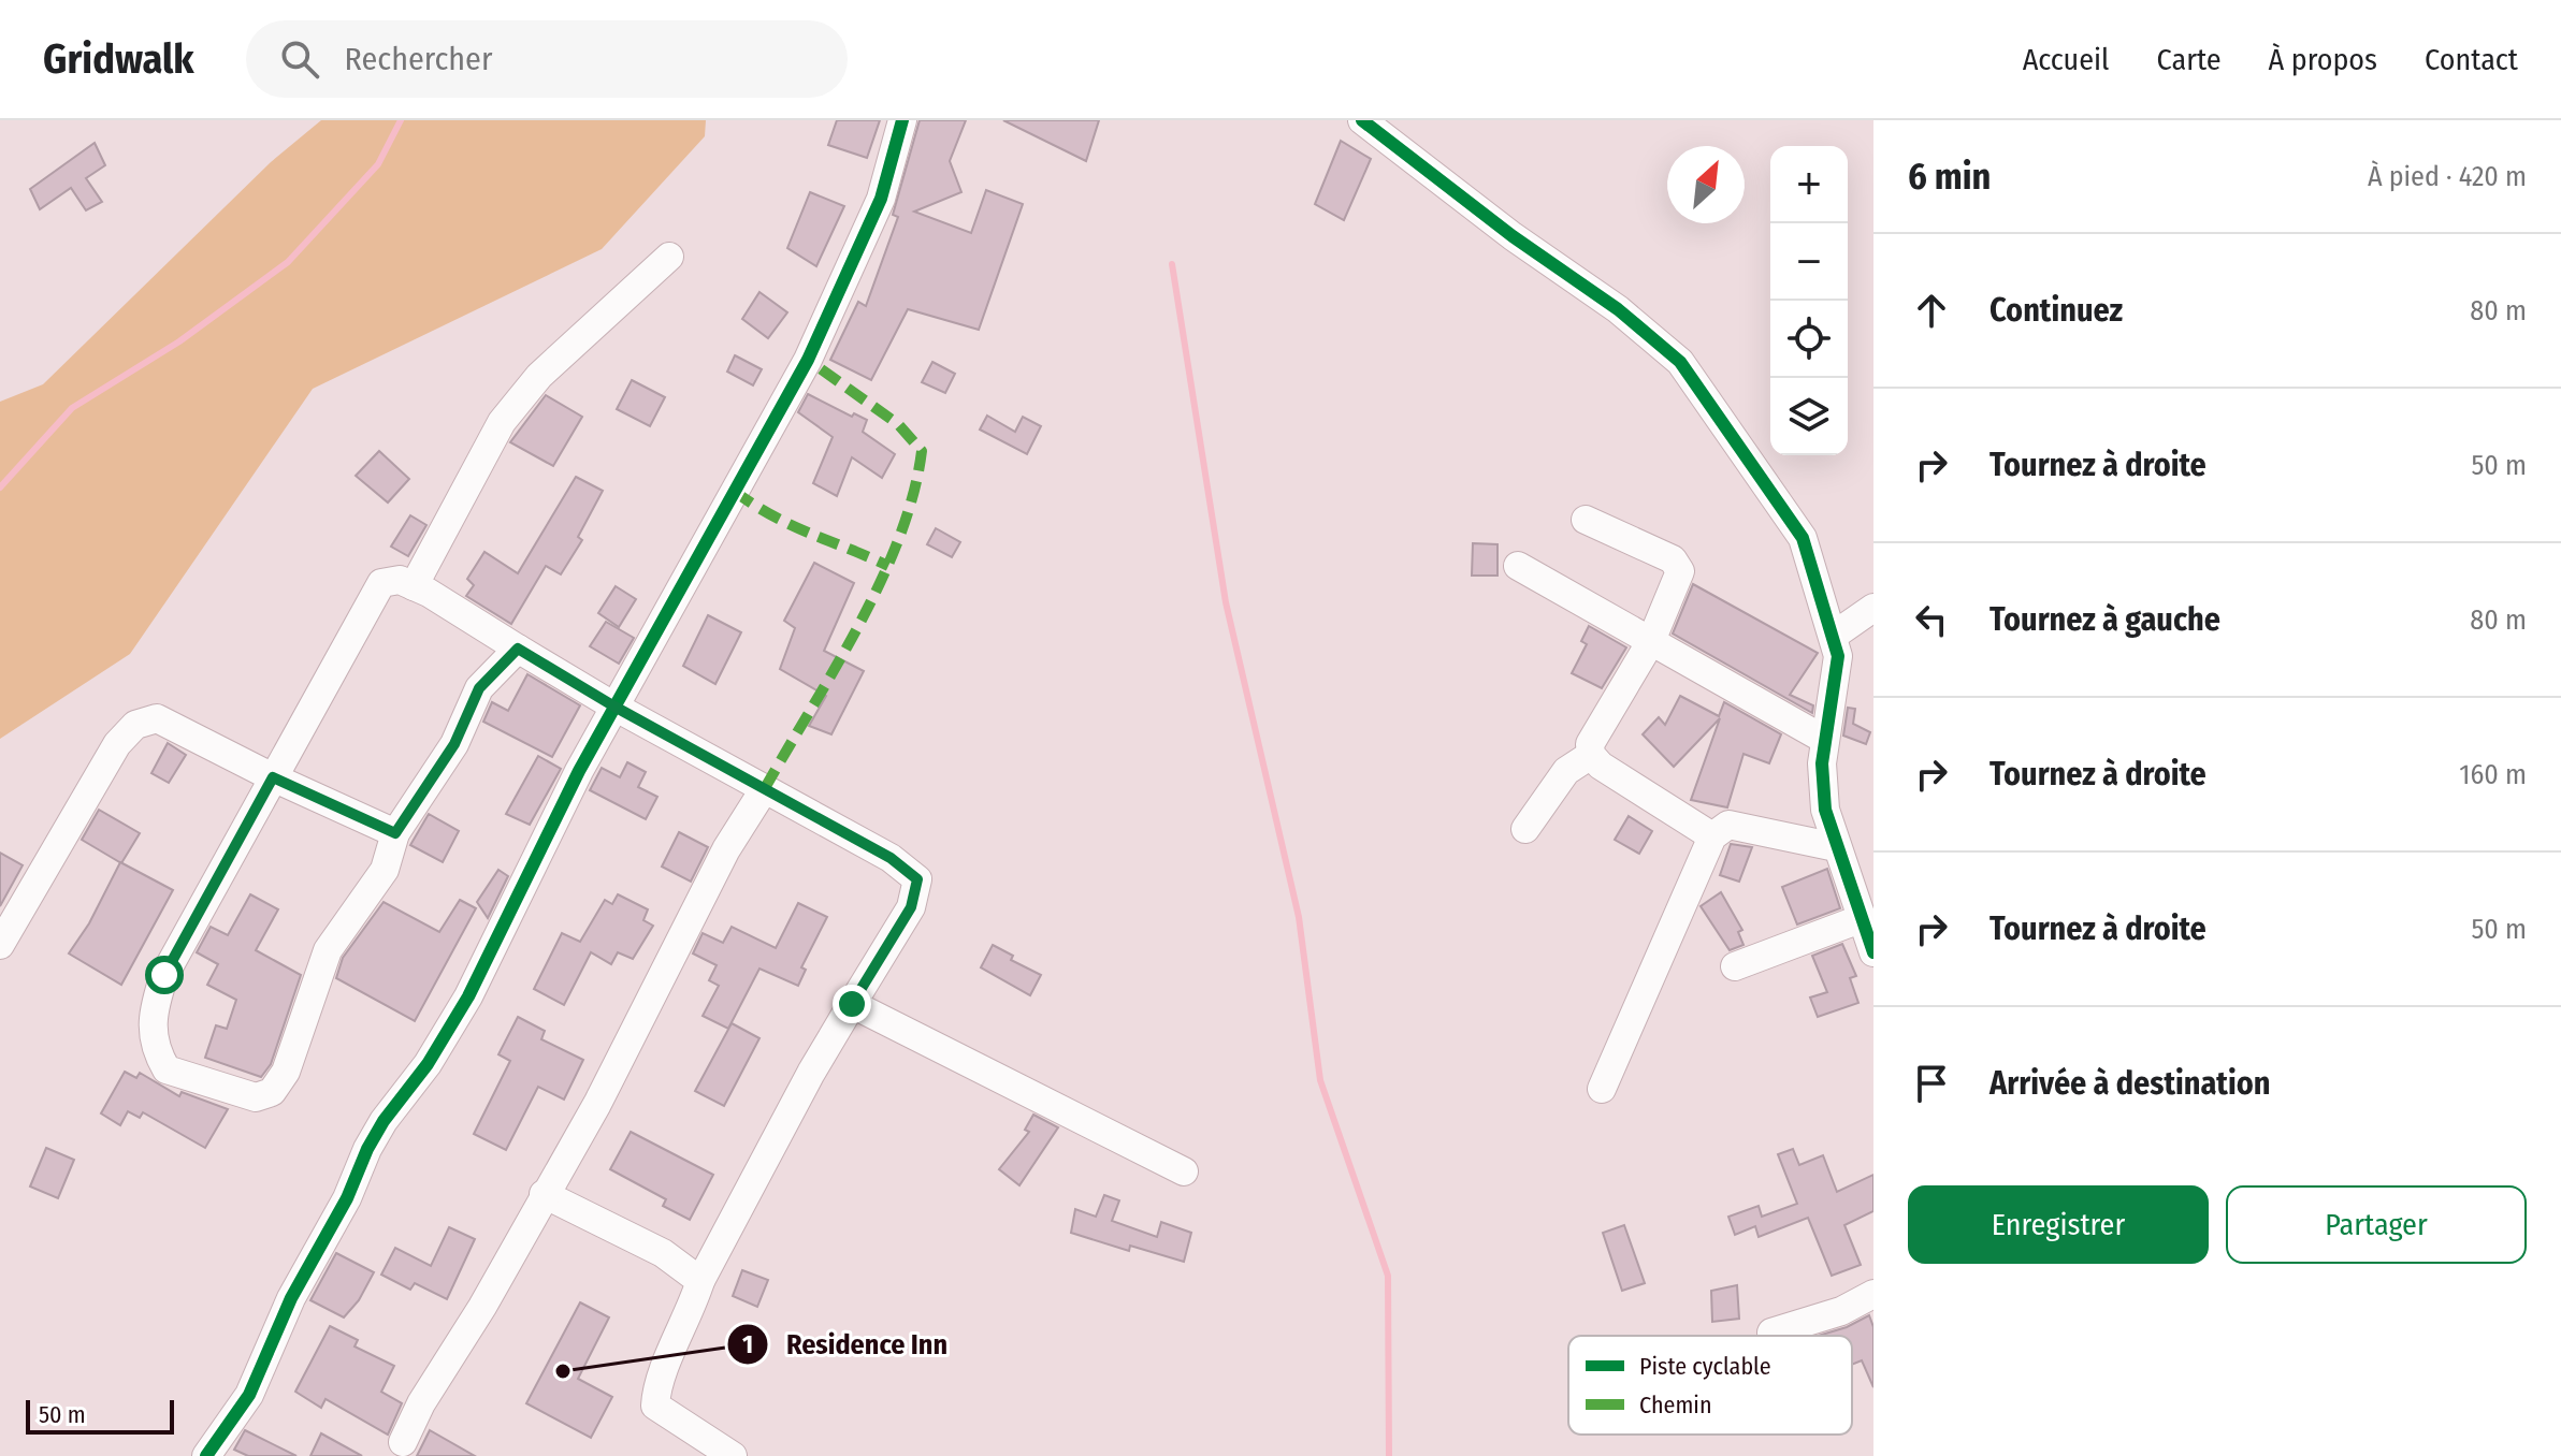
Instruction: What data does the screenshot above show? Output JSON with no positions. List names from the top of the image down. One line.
{"places":["Residence Inn"],"legend":["Piste cyclable","Chemin"],"scale_bar":"50 m","north":"top right","page":{"header":"Gridwalk","search":"Rechercher","nav":["Accueil","Carte","À propos","Contact"],"heading":["6 min","À pied · 420 m"],"map_buttons":["+","−"],"list":[["Continuez","80 m"],["Tournez à droite","50 m"],["Tournez à gauche","80 m"],["Tournez à droite","160 m"],["Tournez à droite","50 m"],"Arrivée à destination"],"buttons":["Enregistrer","Partager"],"scale":"50 m"}}
